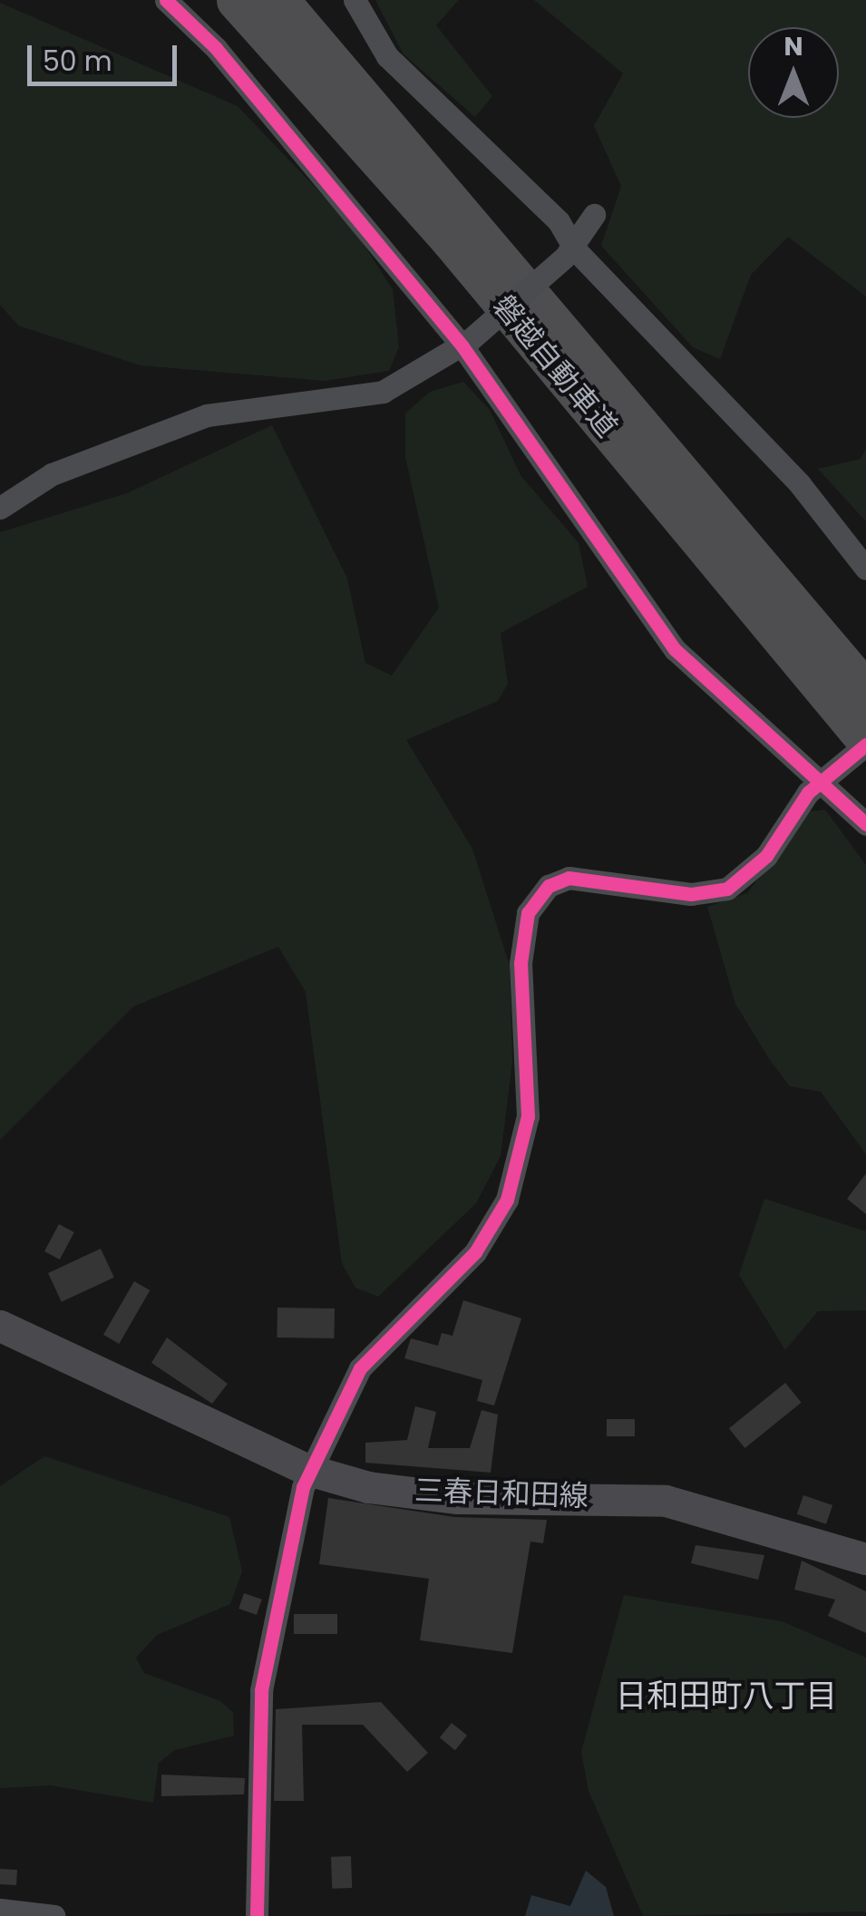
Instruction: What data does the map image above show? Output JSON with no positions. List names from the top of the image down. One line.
{"streets":{"highway":["磐越自動車道"],"main road":["三春日和田線"]},"districts":["日和田町八丁目"],"scale_bar":"50 m","north":"top"}
